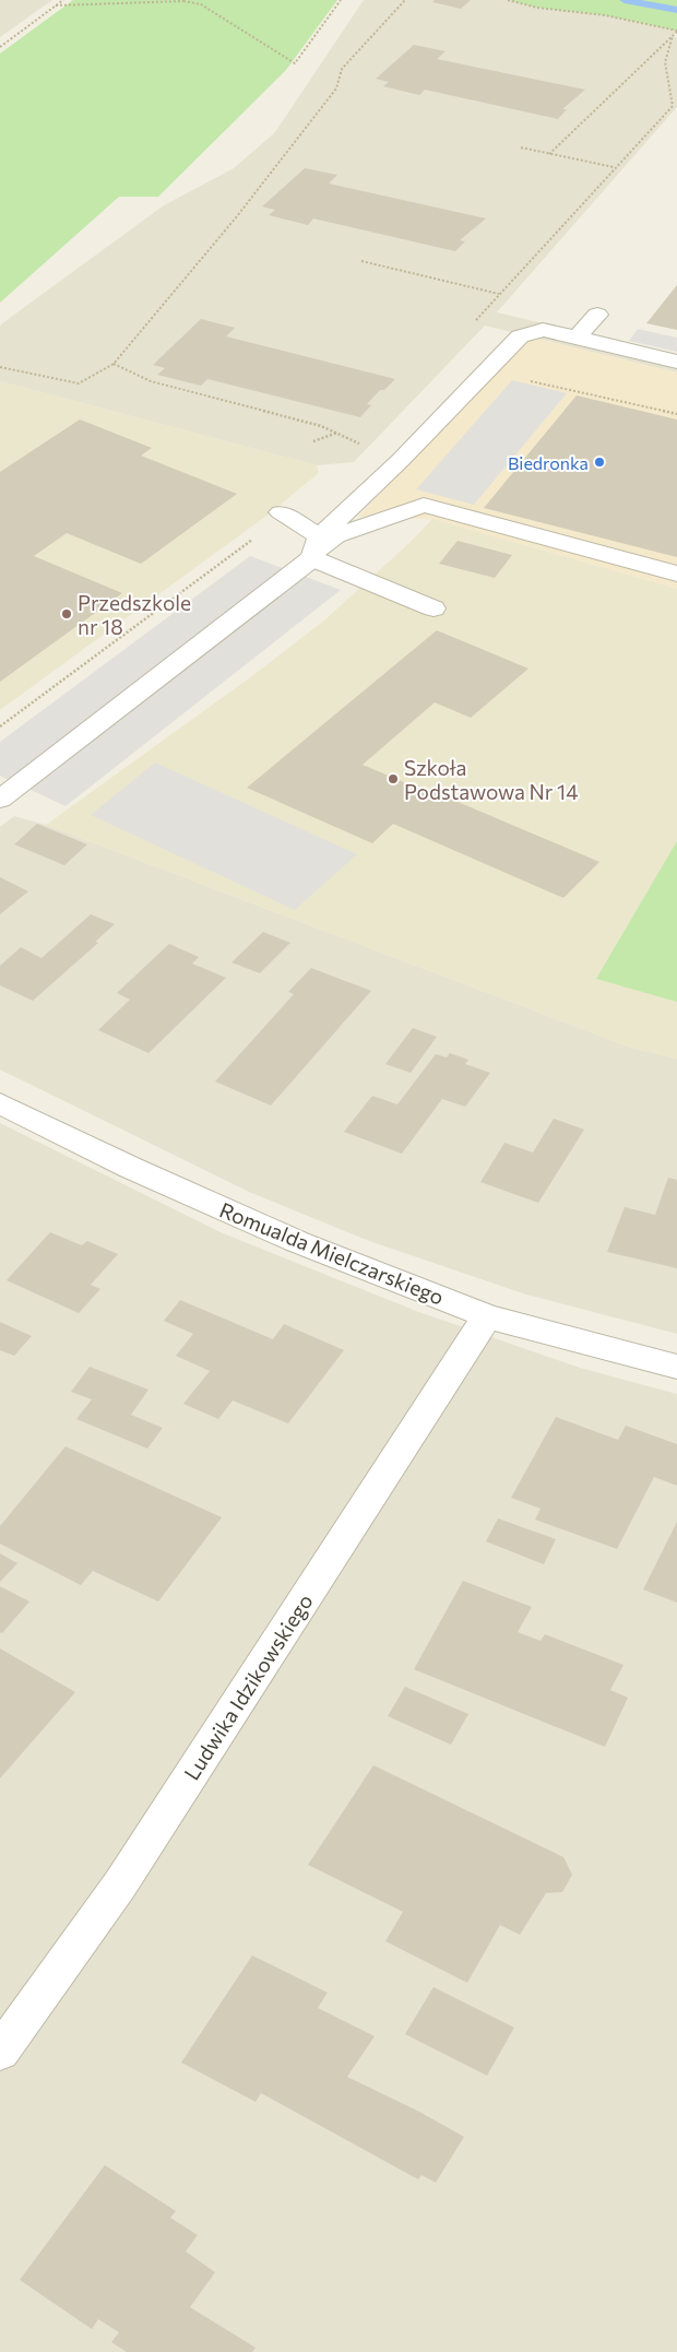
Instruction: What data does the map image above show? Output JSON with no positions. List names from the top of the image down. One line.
{"streets":{"street":["Romualda Mielczarskiego","Ludwika Idzikowskiego"]},"crossings":[["Romualda Mielczarskiego","Ludwika Idzikowskiego"]],"places":["Biedronka","Przedszkole nr 18","Szkoła Podstawowa Nr 14"]}
